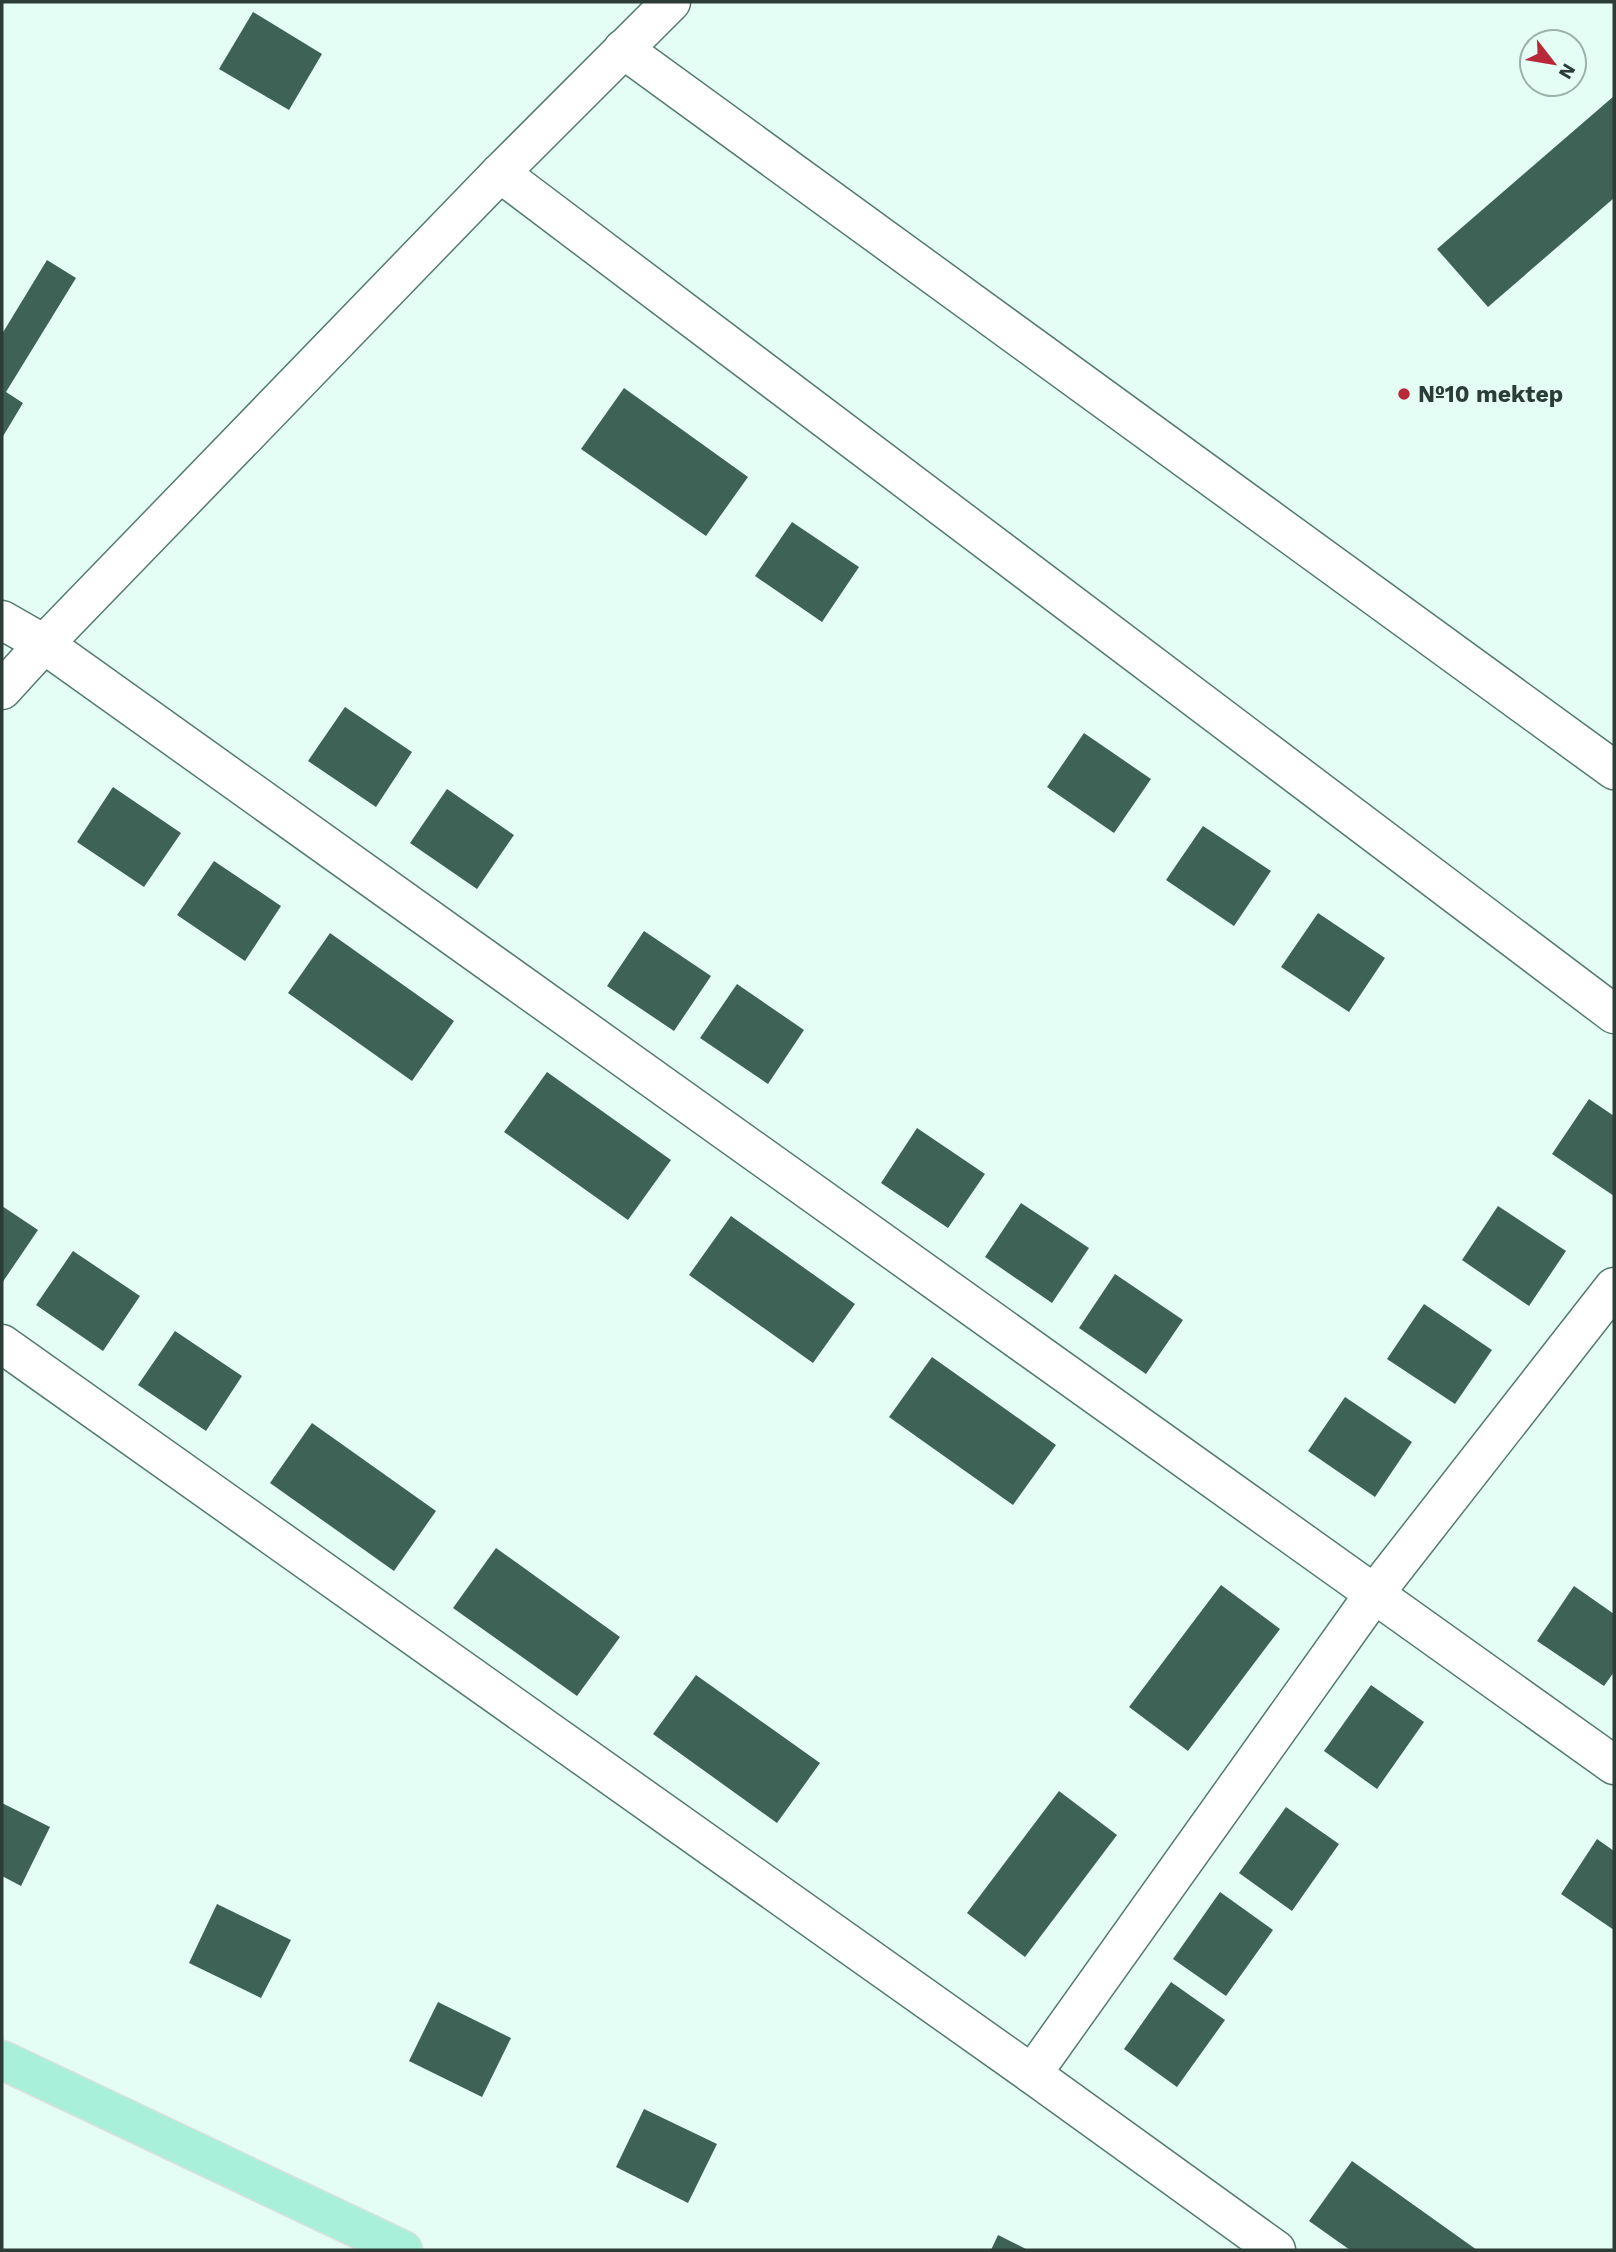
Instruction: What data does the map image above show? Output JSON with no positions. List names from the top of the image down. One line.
{"places":["№10 mektep"],"north":"bottom right"}
